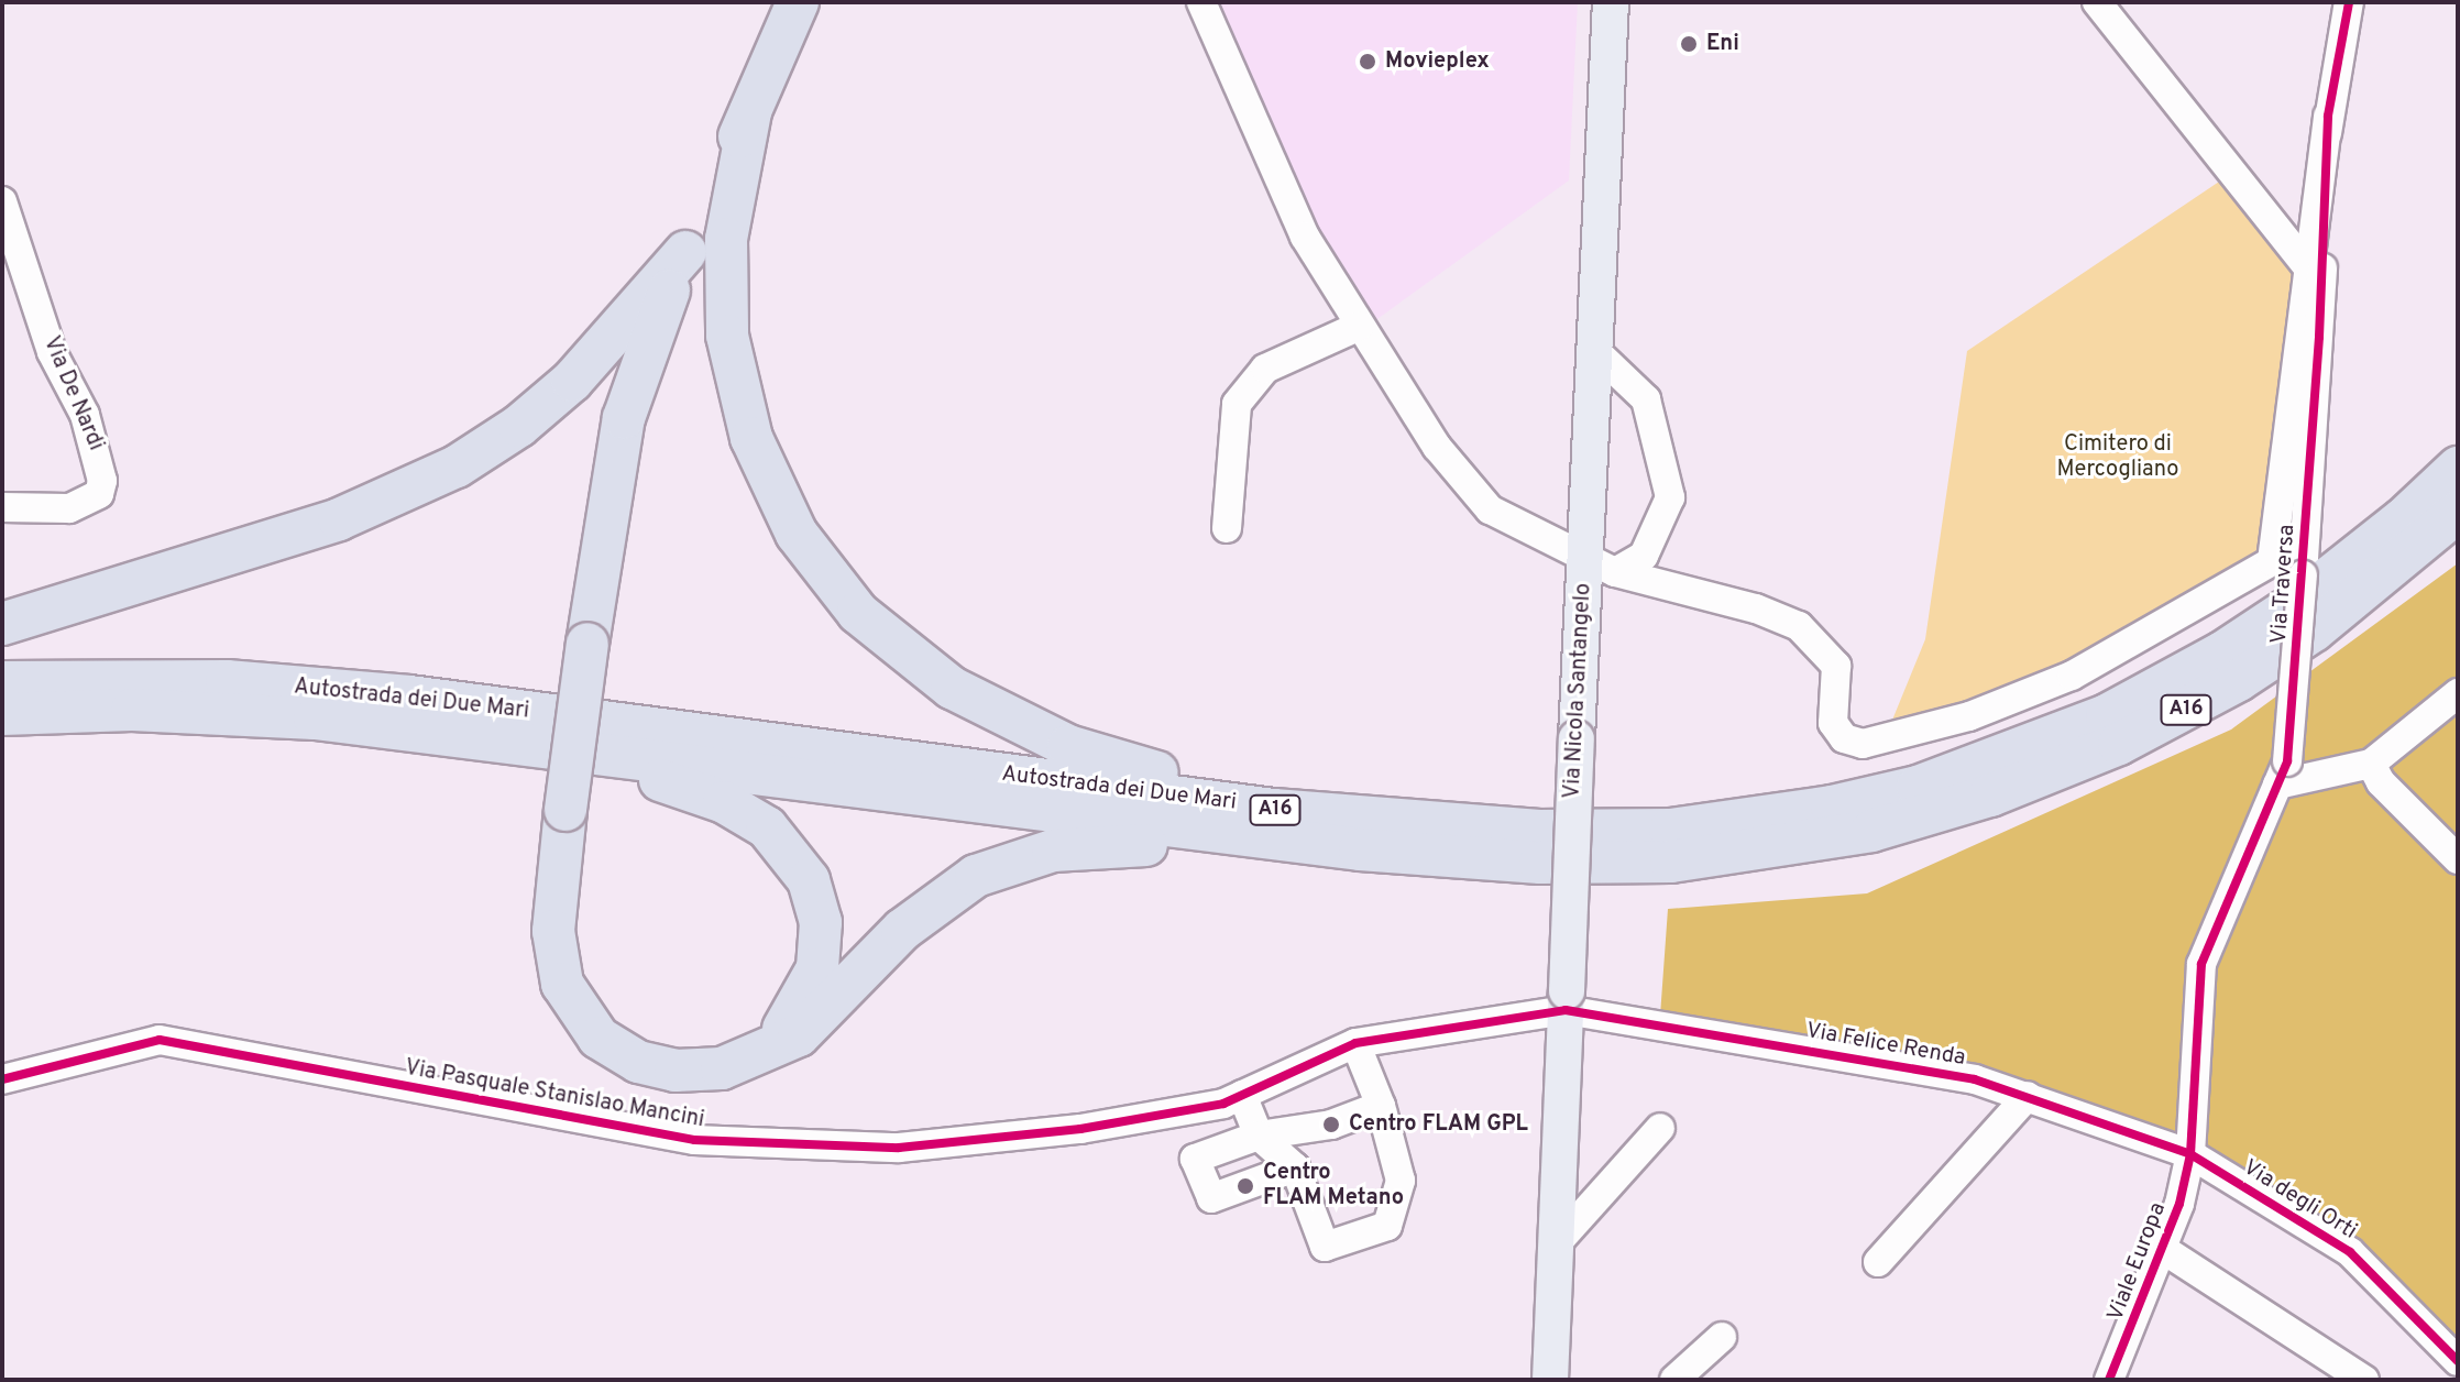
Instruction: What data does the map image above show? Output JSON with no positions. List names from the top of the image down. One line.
{"streets":{"highway":["Autostrada dei Due Mari","A16"],"main road":["Via Nicola Santangelo"],"street":["Via De Nardi","Via Traversa","Via Felice Renda","Via Pasquale Stanislao Mancini","Via degli Orti","Viale Europa"]},"crossings":[["Via Traversa","Via Felice Renda"],["Via Traversa","Via degli Orti"],["Via Traversa","Viale Europa"],["Via Nicola Santangelo","Via Felice Renda"],["Via Nicola Santangelo","Via Pasquale Stanislao Mancini"],["Via Felice Renda","Via Pasquale Stanislao Mancini"],["Via Felice Renda","Via degli Orti"],["Via Felice Renda","Viale Europa"],["Via degli Orti","Viale Europa"]],"parks":["Cimitero di Mercogliano"],"places":["Eni","Movieplex","Centro FLAM GPL","Centro FLAM Metano"]}
